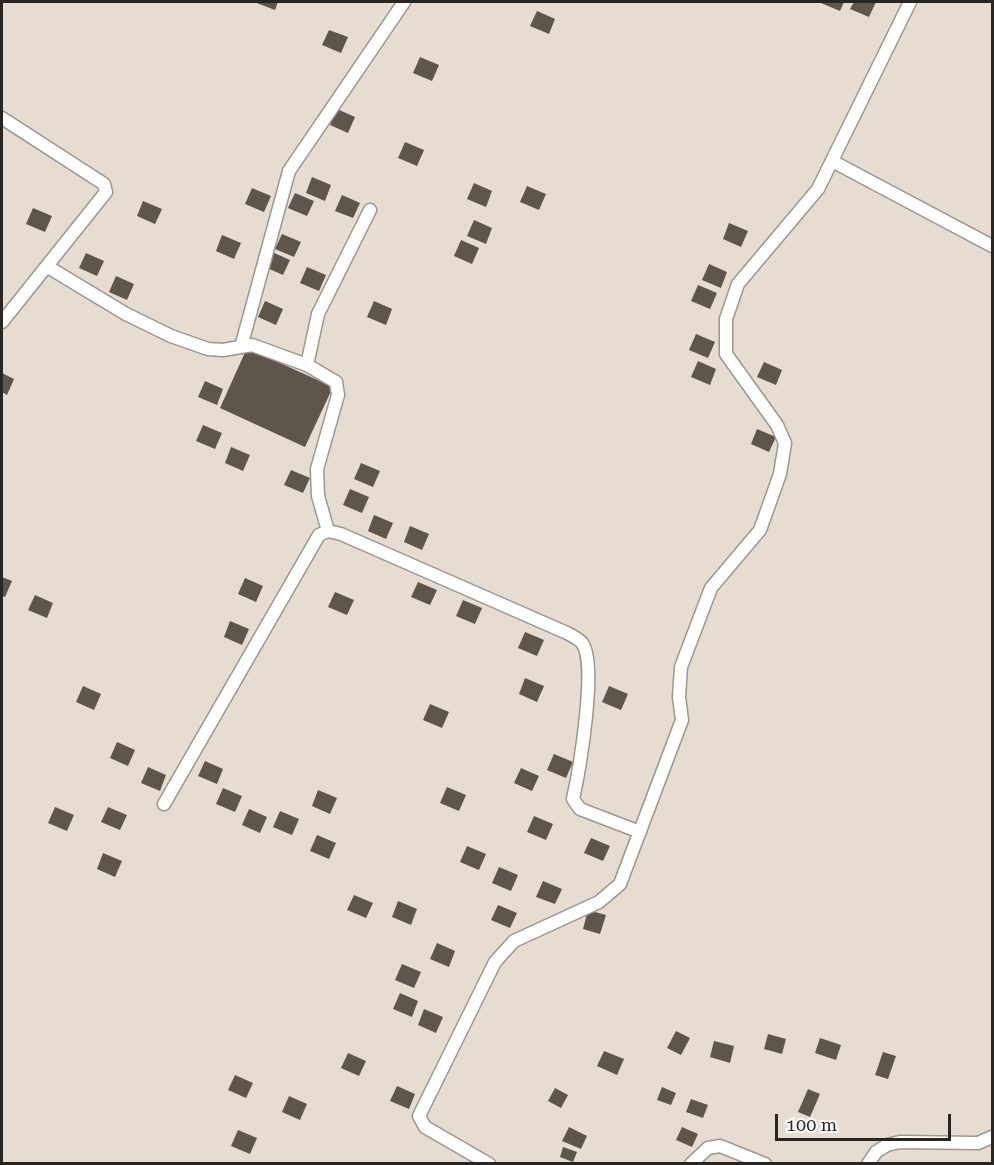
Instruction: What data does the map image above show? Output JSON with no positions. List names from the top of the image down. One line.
{"scale_bar":"100 m"}
